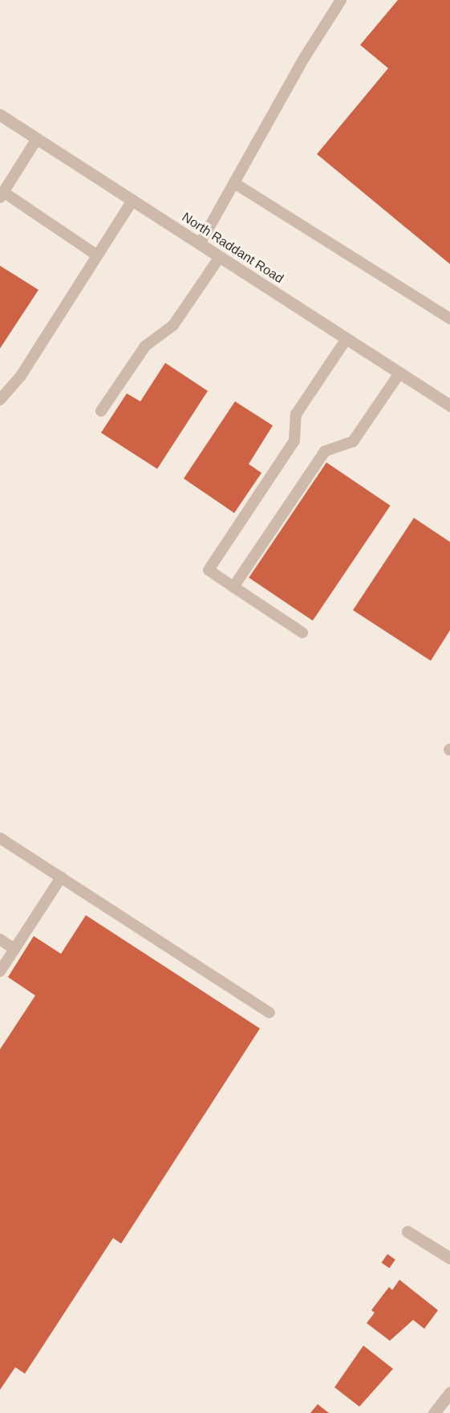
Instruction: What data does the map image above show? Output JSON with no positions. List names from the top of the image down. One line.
{"streets":{"street":["North Raddant Road"]}}
